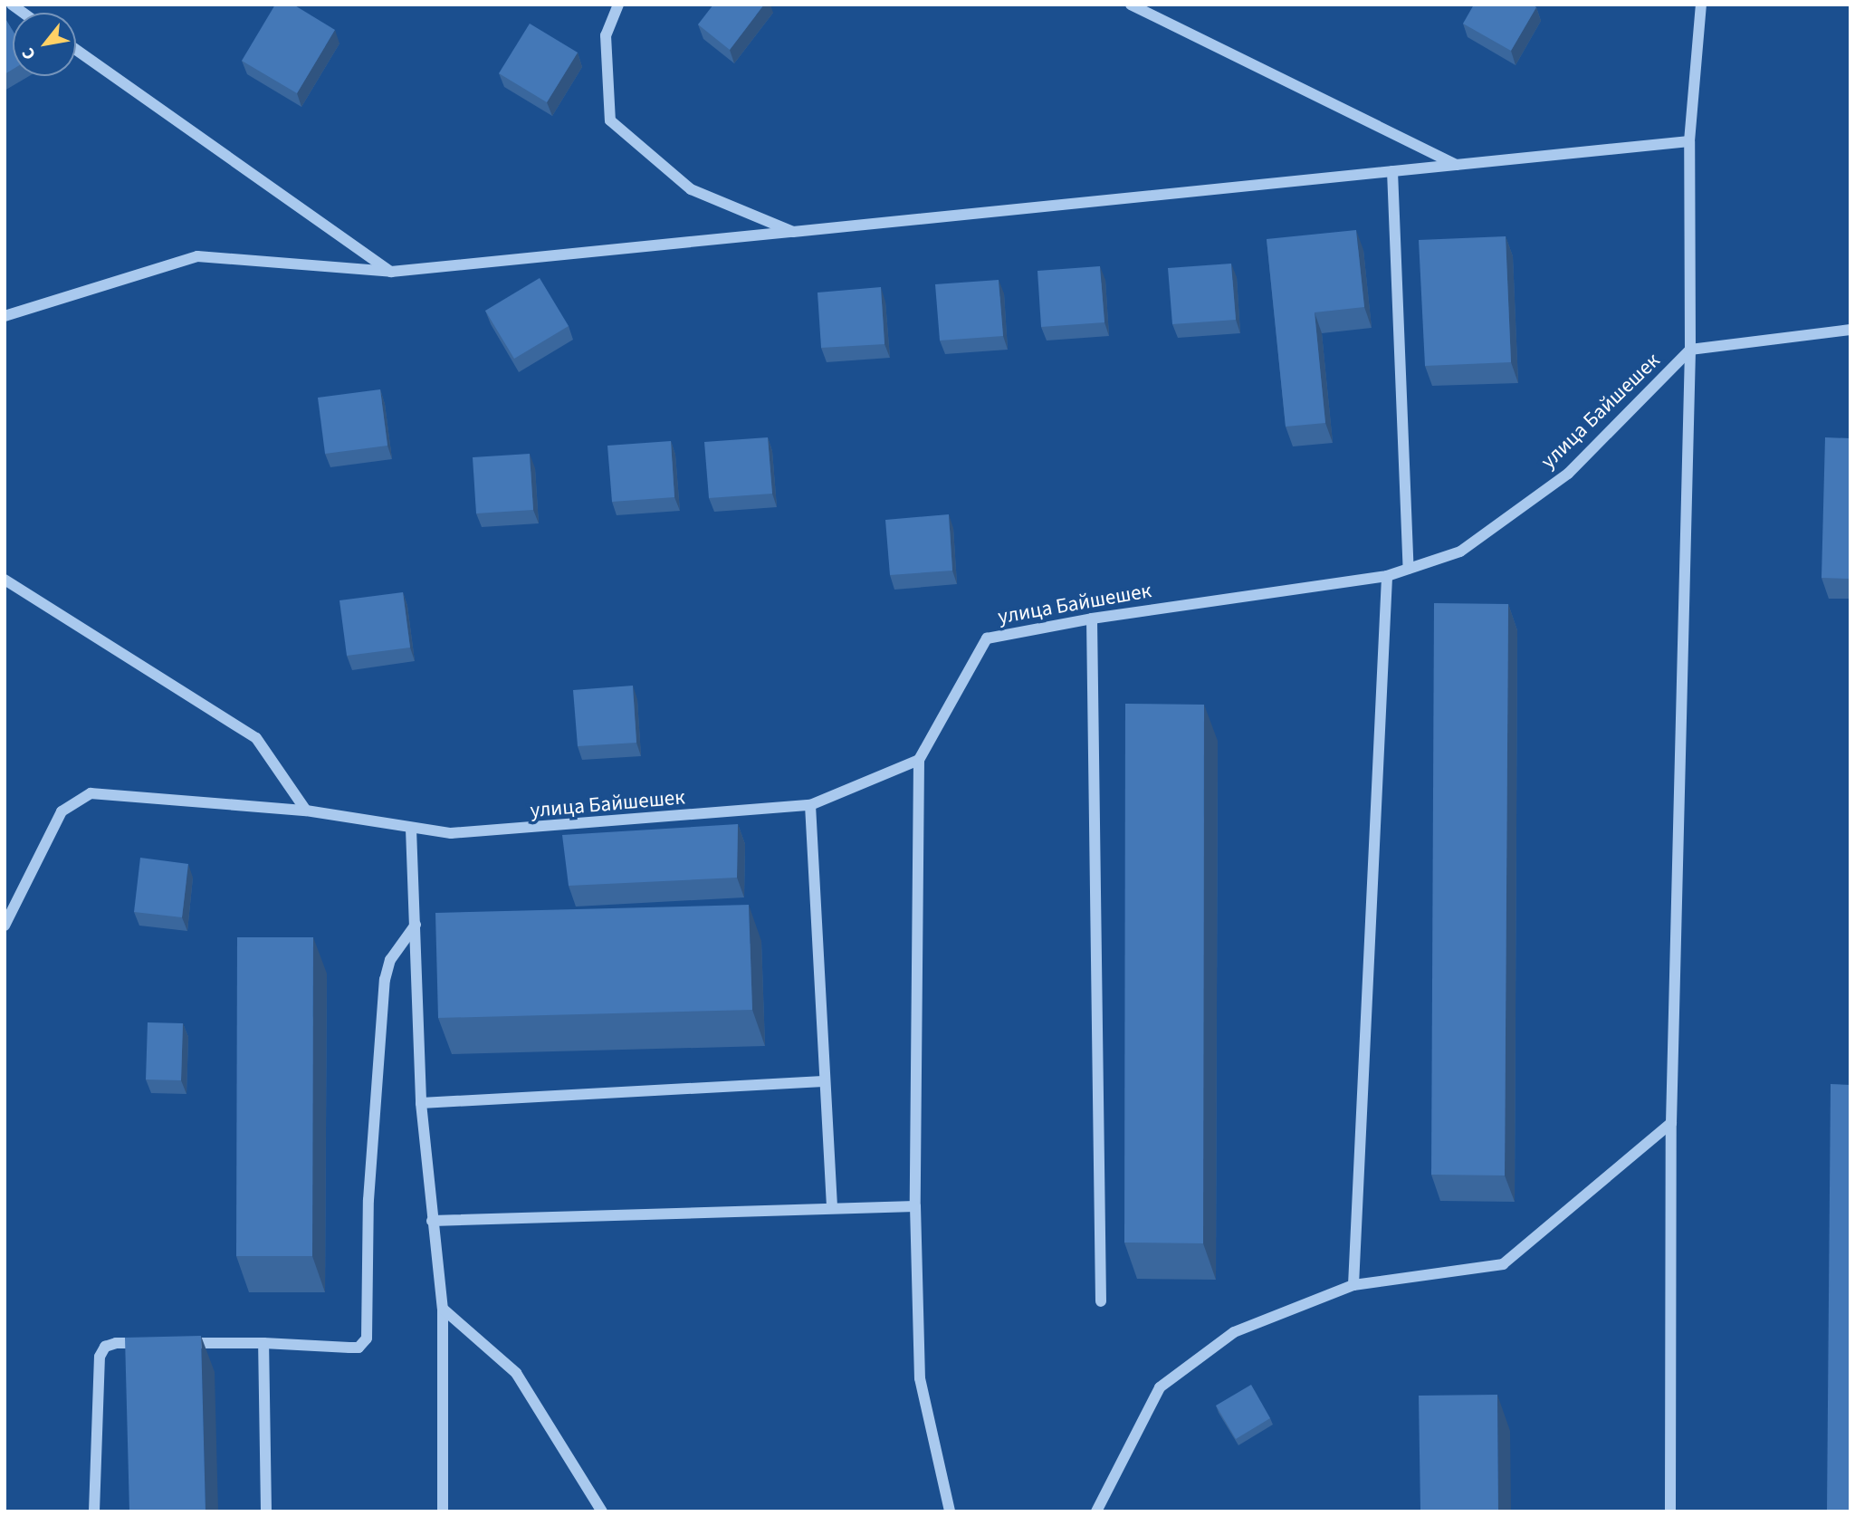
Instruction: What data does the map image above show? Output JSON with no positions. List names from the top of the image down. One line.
{"streets":{"street":["улица Байшешек"]},"north":"bottom left"}
